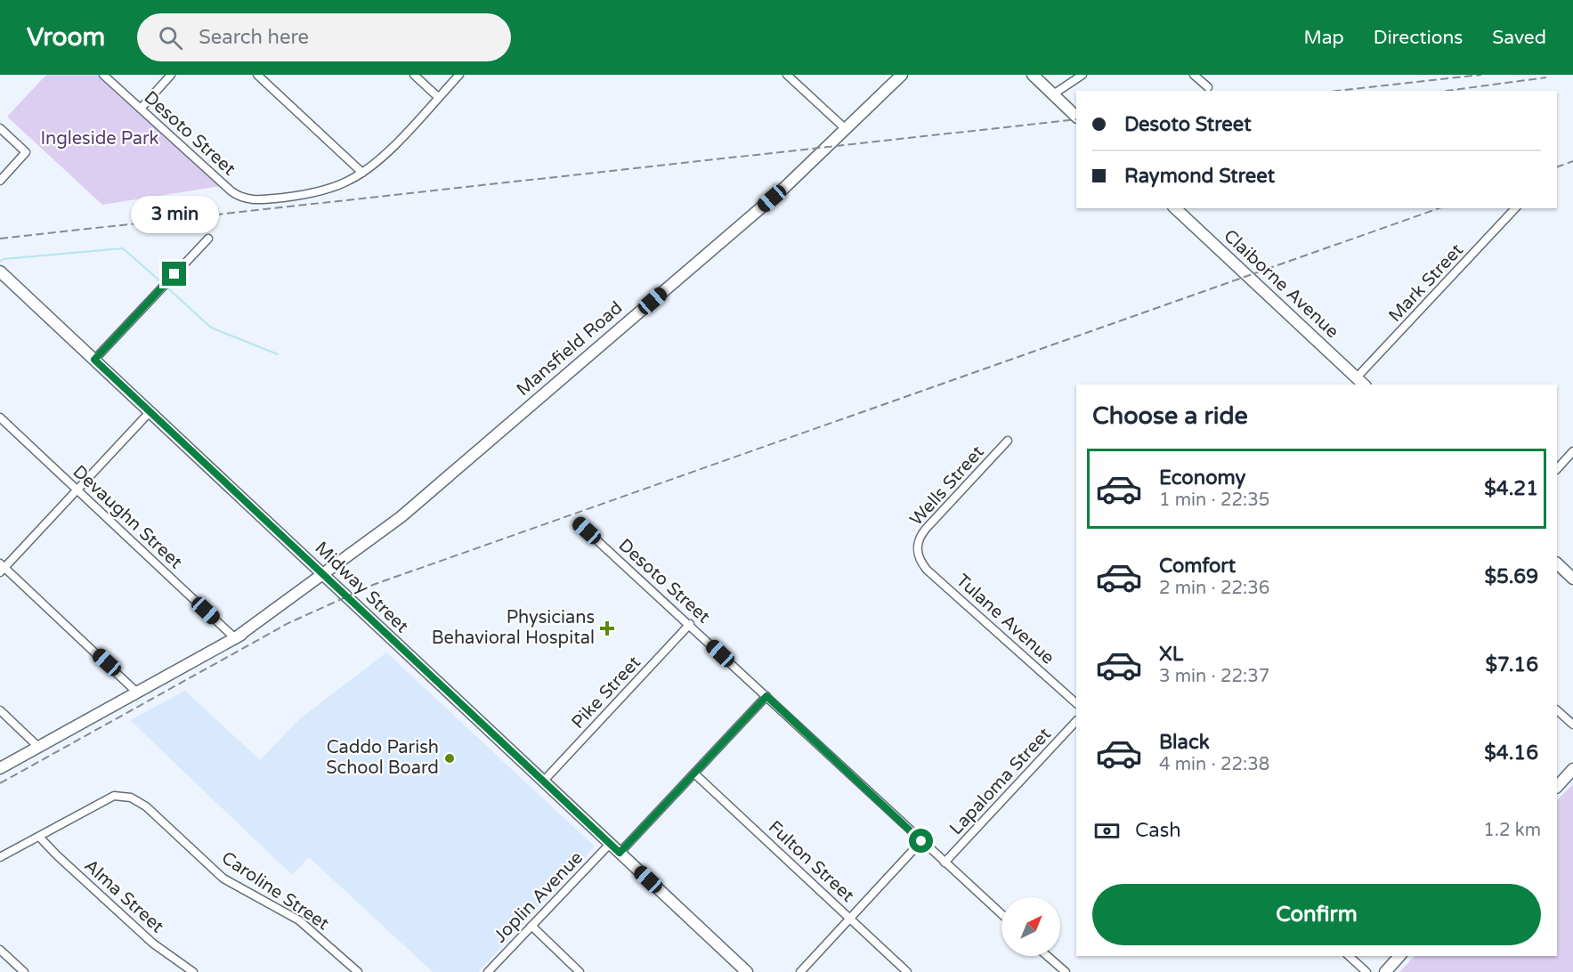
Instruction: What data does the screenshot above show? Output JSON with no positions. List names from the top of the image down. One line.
{"streets":{"street":["Desoto Street","Mark Street","Claiborne Avenue","Mansfield Road","Wells Street","Devaughn Street","Midway Street","Tulane Avenue","Pike Street","Lapaloma Street","Fulton Street","Caroline Street","Alma Street","Joplin Avenue"]},"crossings":[["Desoto Street","Pike Street"],["Desoto Street","Lapaloma Street"],["Mark Street","Claiborne Avenue"],["Mansfield Road","Devaughn Street"],["Mansfield Road","Midway Street"],["Wells Street","Tulane Avenue"],["Midway Street","Pike Street"],["Midway Street","Joplin Avenue"],["Caroline Street","Alma Street"]],"parks":["Ingleside Park"],"places":{"health":["Physicians Behavioral Hospital"],"other":["Caddo Parish School Board"]},"north":"top right","page":{"header":"Vroom","search":"Search here","nav":["Map","Directions","Saved"],"banner":["Desoto Street","Raymond Street"],"bubble":"3 min","heading":"Choose a ride","list":[{"name":"Economy","note":"1 min · 22:35","value":"$4.21"},{"name":"Comfort","note":"2 min · 22:36","value":"$5.69"},{"name":"XL","note":"3 min · 22:37","value":"$7.16"},{"name":"Black","note":"4 min · 22:38","value":"$4.16"}],"pay":["Cash","1.2 km"],"buttons":"Confirm"}}
